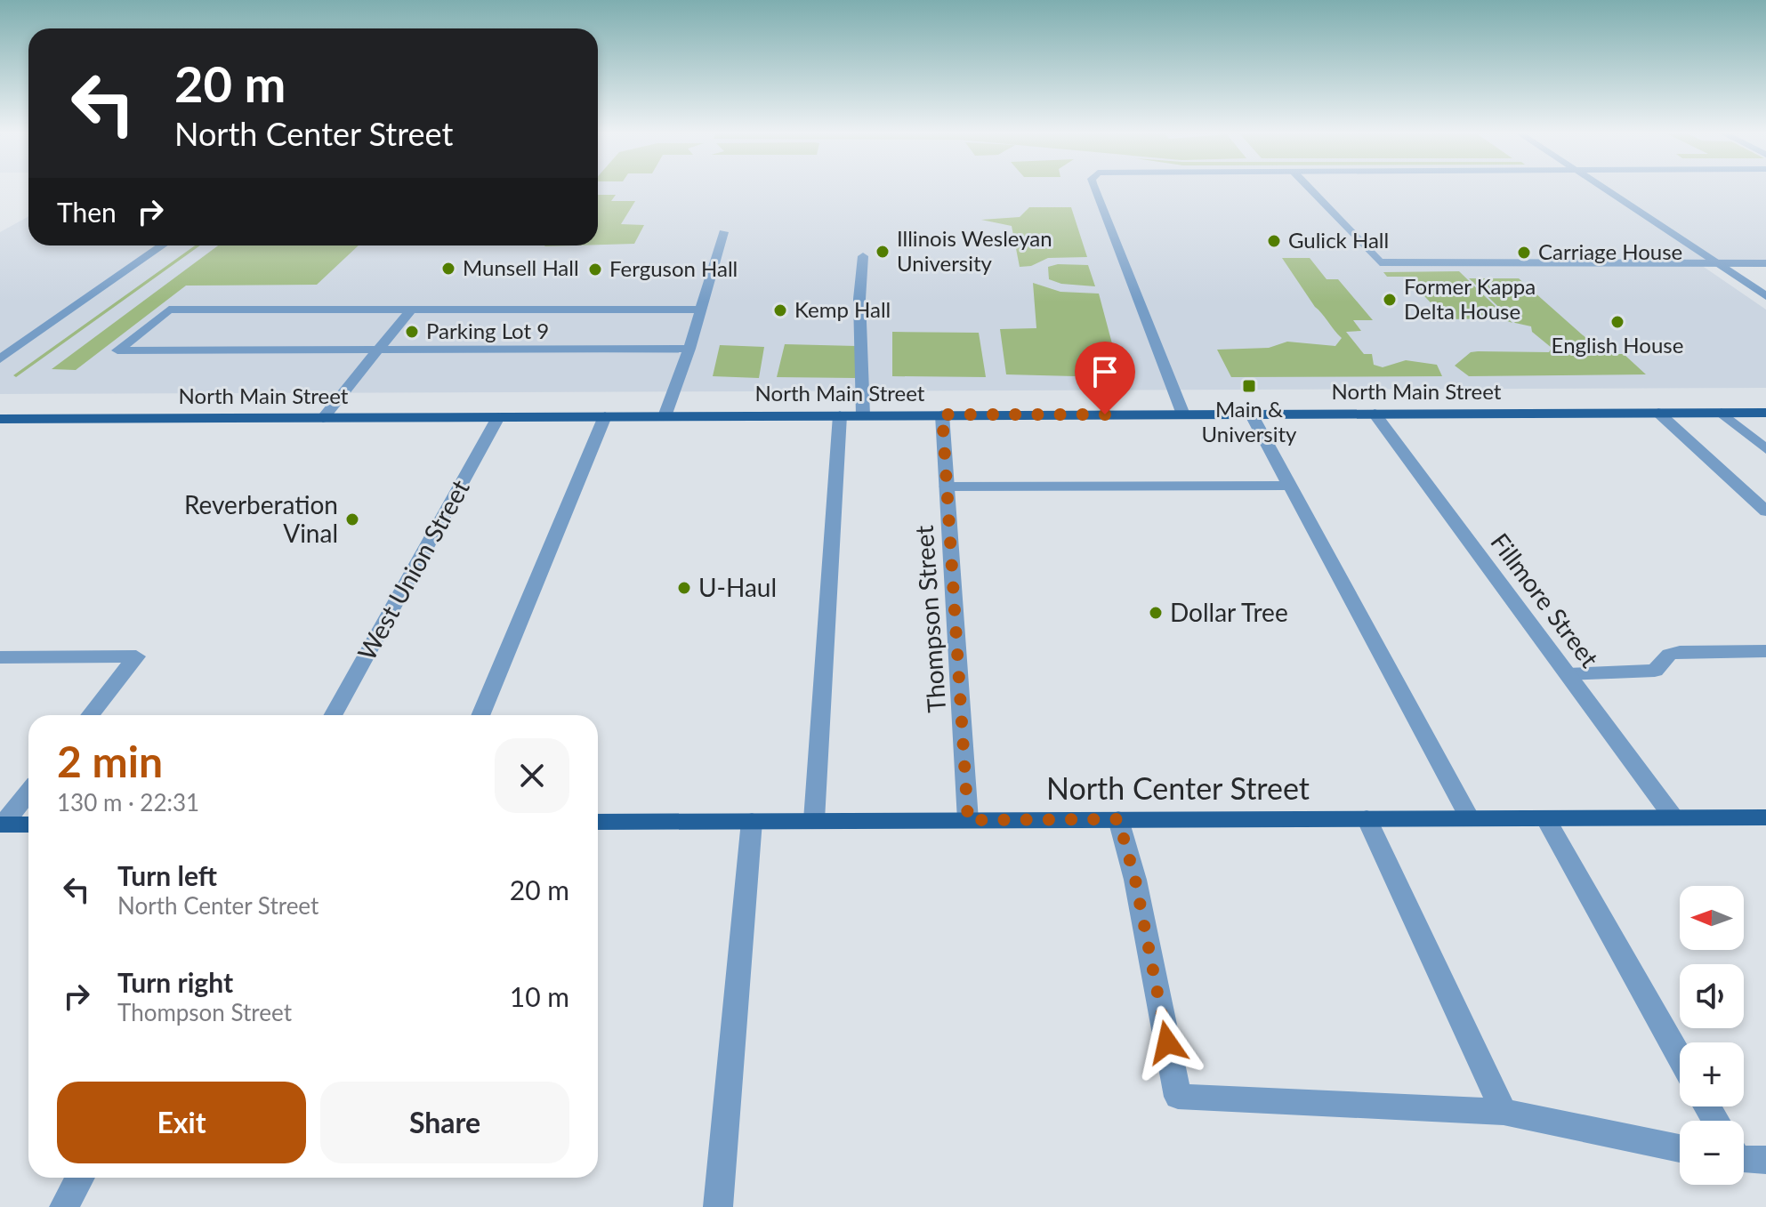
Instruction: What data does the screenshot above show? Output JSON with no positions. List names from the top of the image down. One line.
{"streets":{"main road":["North Main Street","North Center Street"],"street":["West Union Street","Fillmore Street","Thompson Street"]},"crossings":[["North Main Street","West Union Street"],["North Main Street","Fillmore Street"],["North Main Street","Thompson Street"],["Fillmore Street","North Center Street"],["Thompson Street","North Center Street"]],"places":{"other":["Gulick Hall","Illinois Wesleyan University","Carriage House","Munsell Hall","Ferguson Hall","Former Kappa Delta House","Kemp Hall","English House","Parking Lot 9","Reverberation Vinal","U-Haul","Dollar Tree"],"transit":["Main & University"]},"north":"left","page":{"turn":["20 m","North Center Street"],"then":"Then","heading":["2 min","130 m · 22:31"],"list":[{"name":"Turn left","note":"North Center Street","value":"20 m"},{"name":"Turn right","note":"Thompson Street","value":"10 m"}],"map_buttons":["+","−"],"buttons":["Exit","Share"]}}
